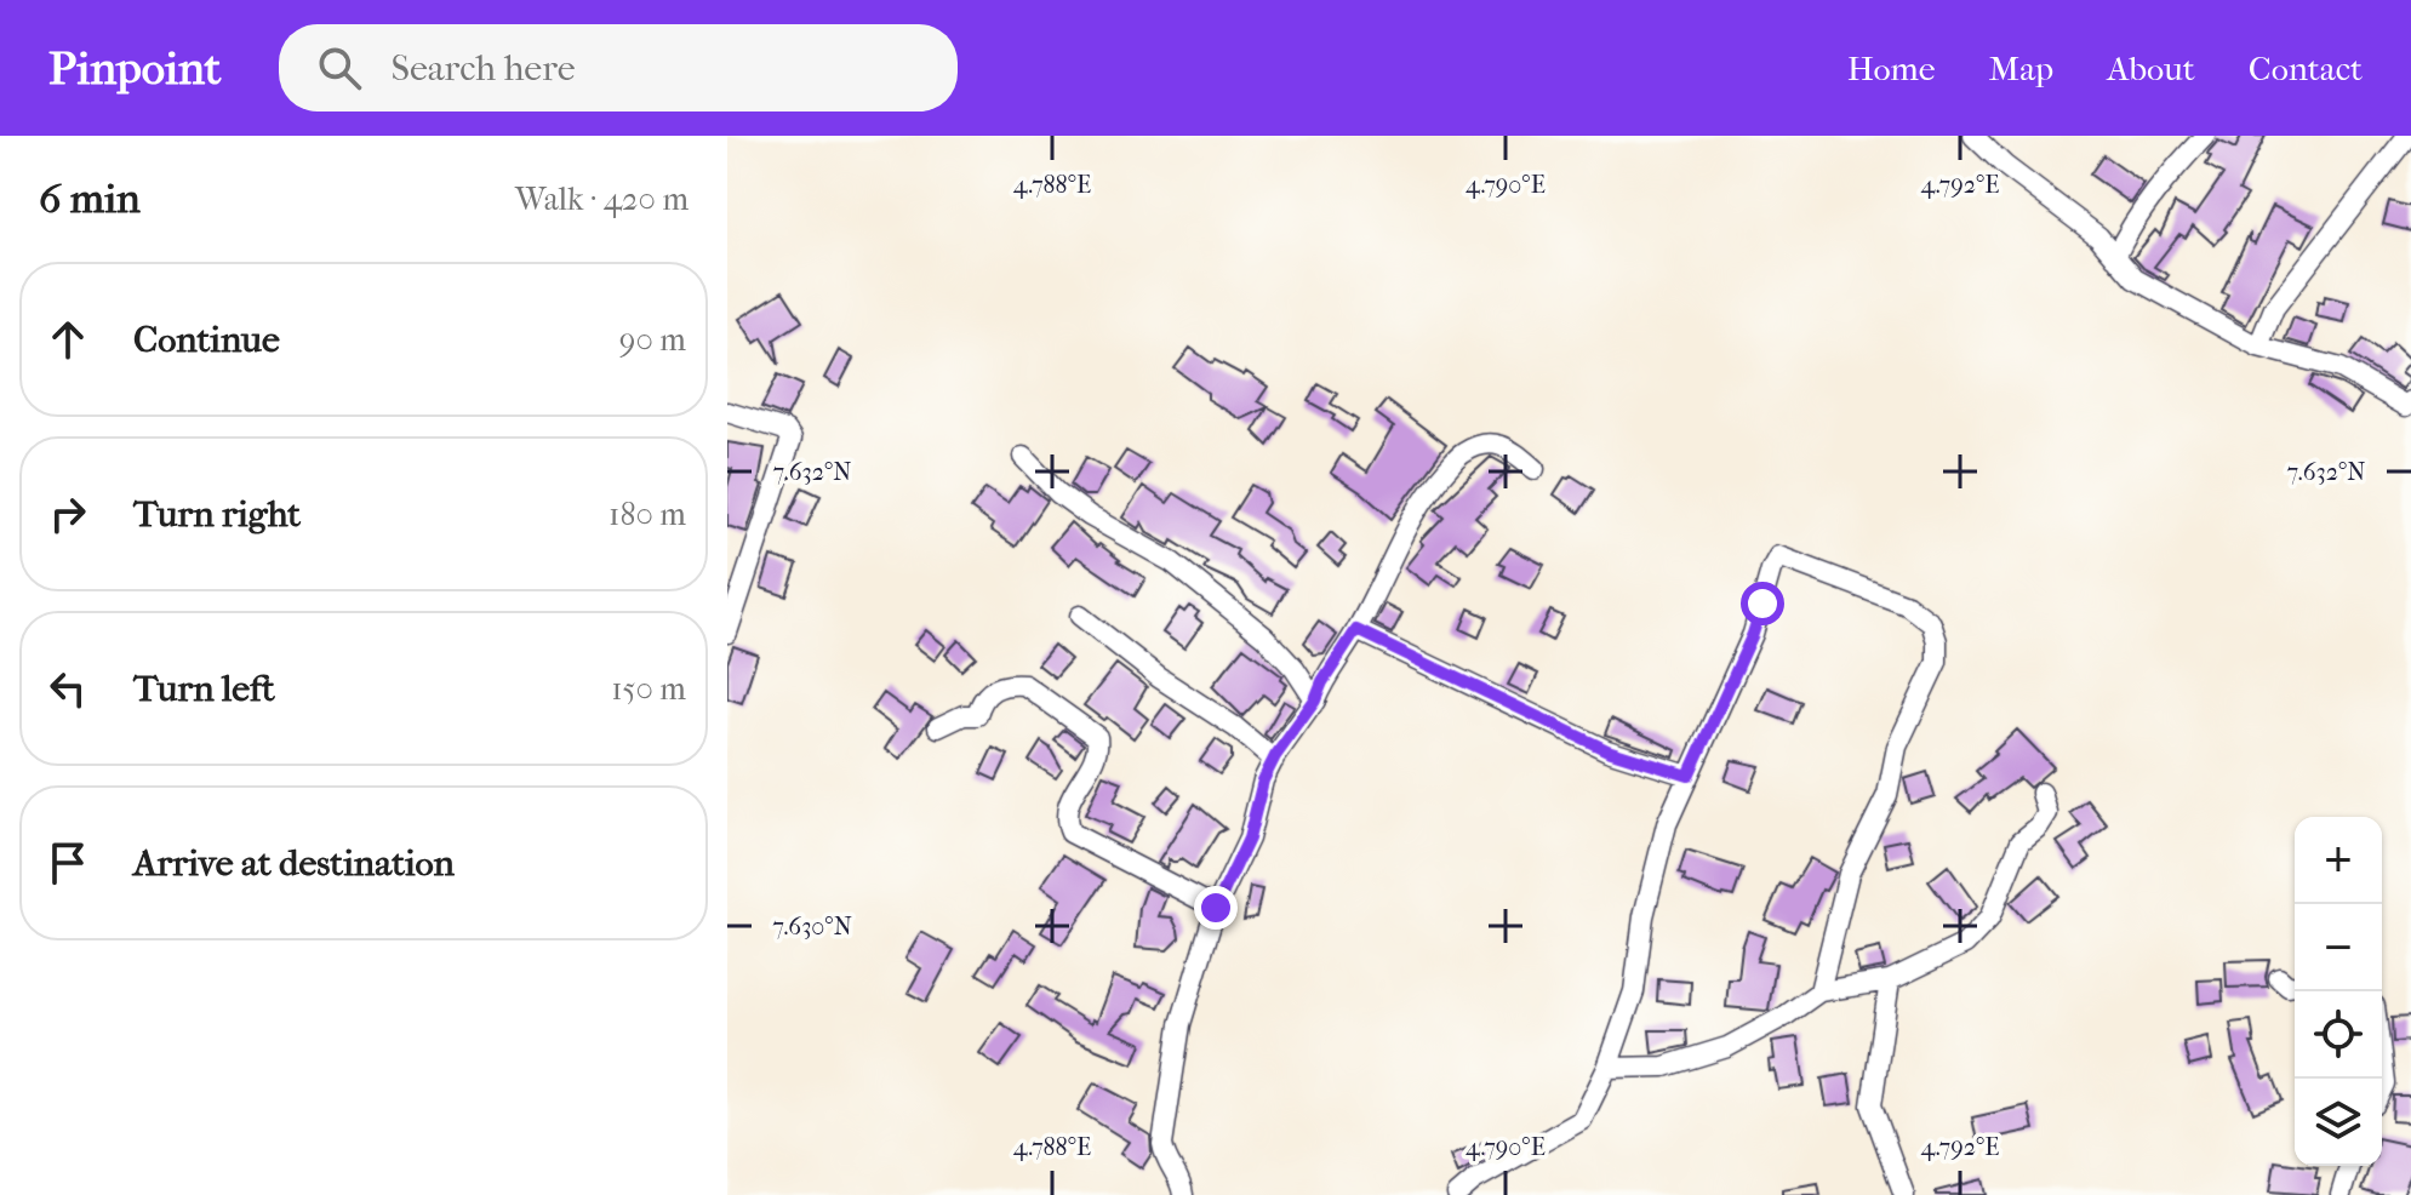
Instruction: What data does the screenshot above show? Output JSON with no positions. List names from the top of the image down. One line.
{"page":{"header":"Pinpoint","search":"Search here","nav":["Home","Map","About","Contact"],"heading":["6 min","Walk · 420 m"],"list":[["Continue","90 m"],["Turn right","180 m"],["Turn left","150 m"],"Arrive at destination"],"map_buttons":["+","−"]},"coordinates":["4.788°E","4.790°E","4.792°E","7.632°N","7.630°N"]}
